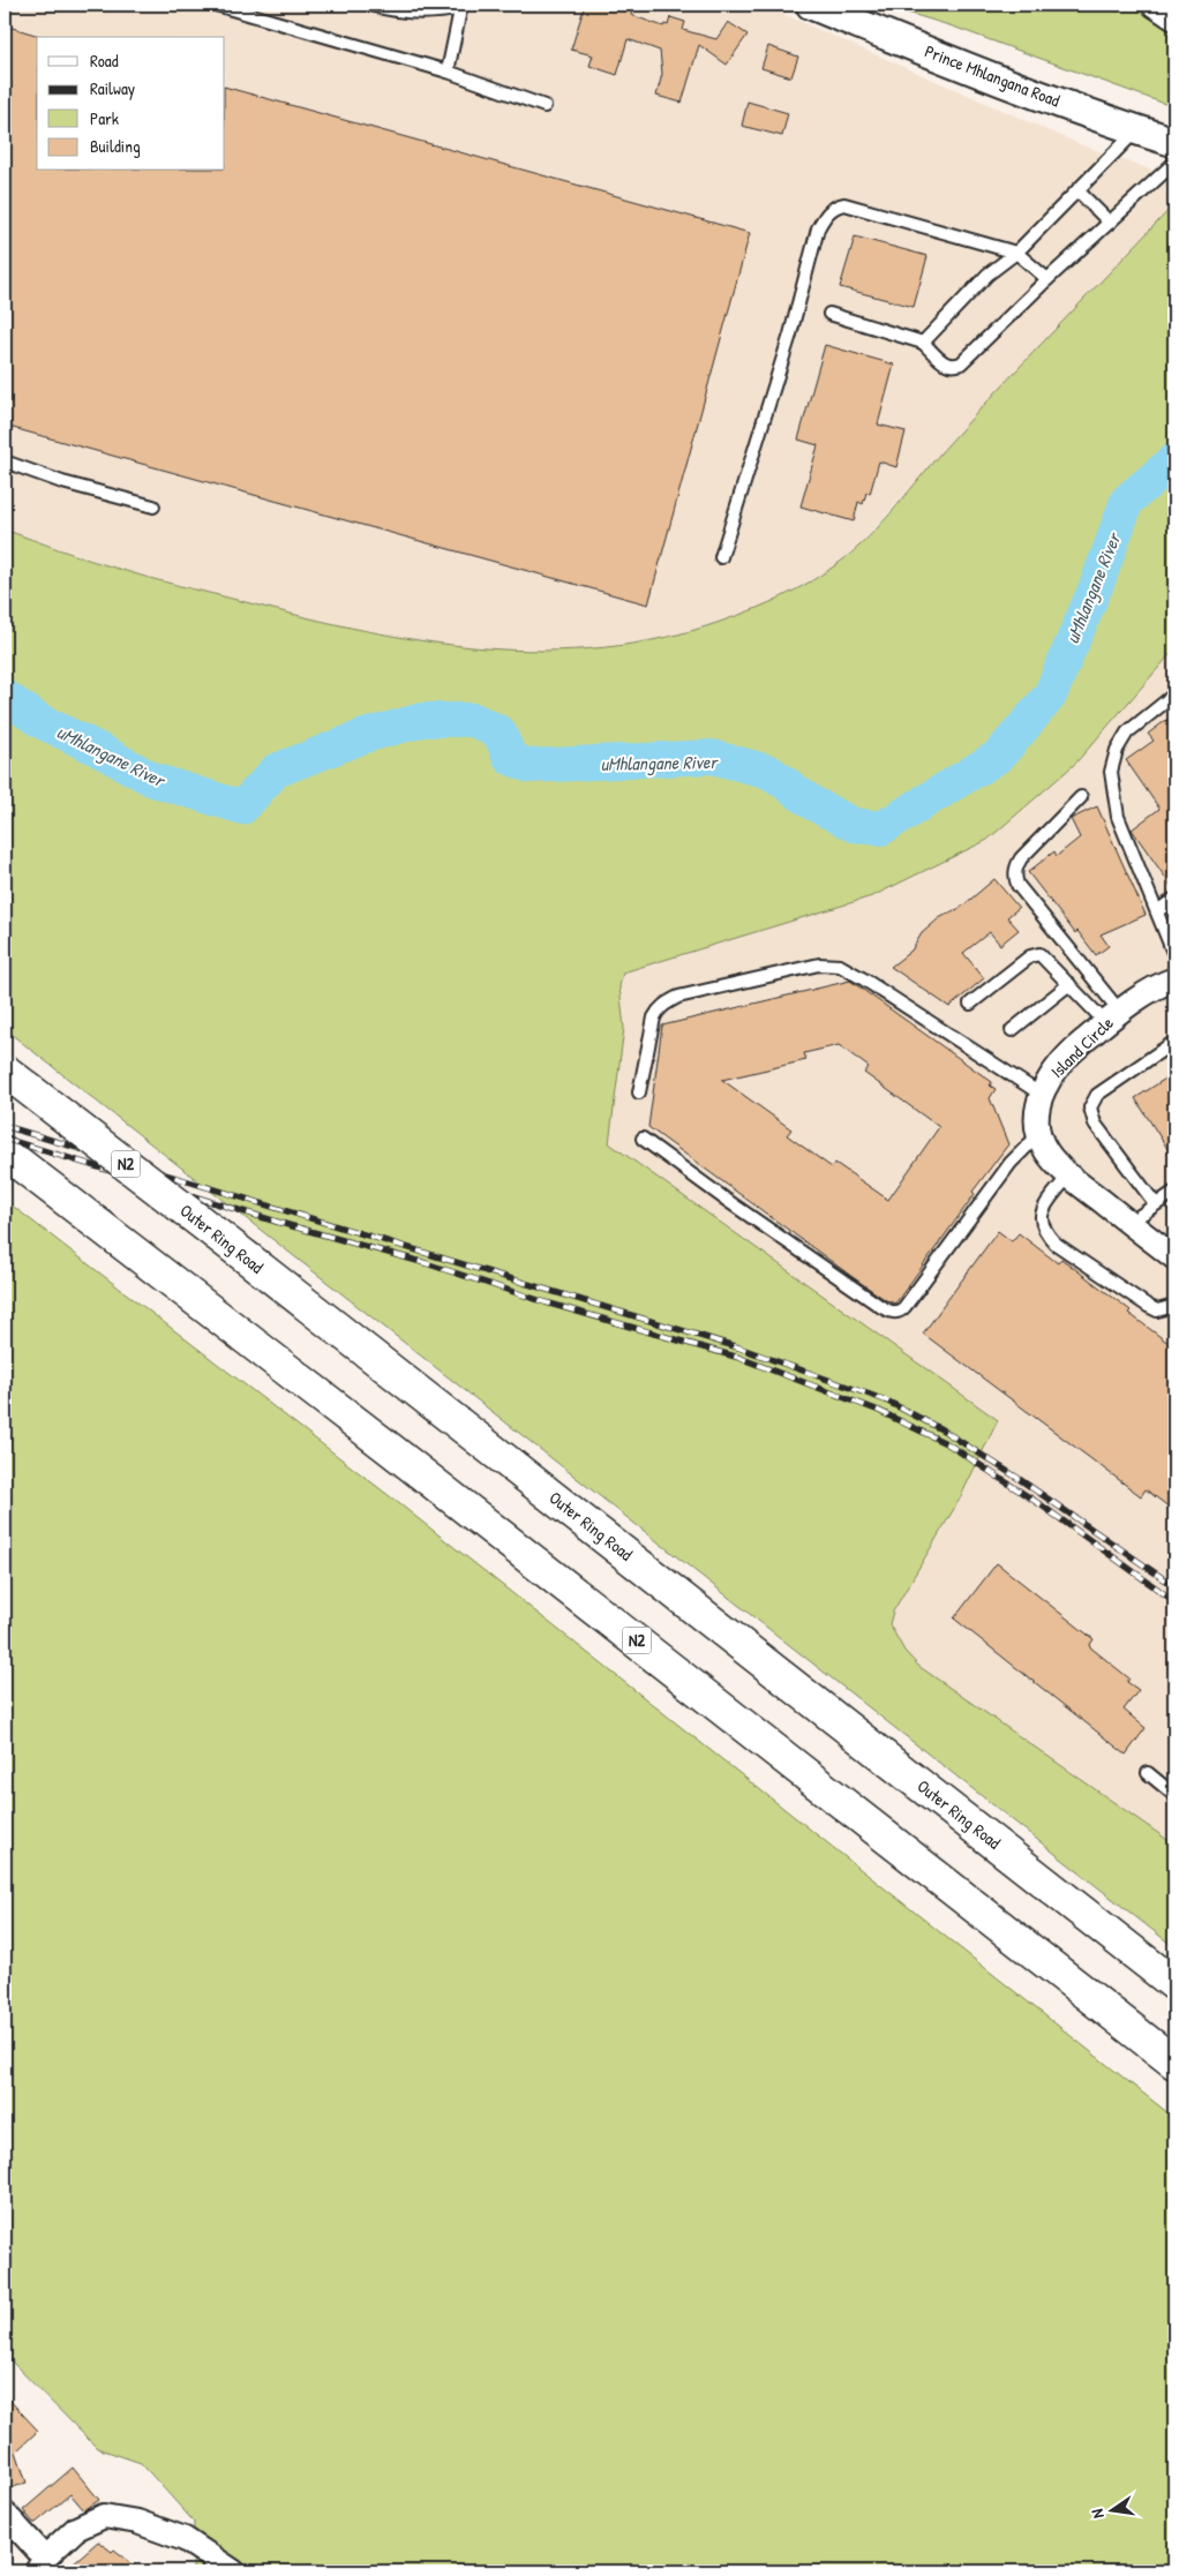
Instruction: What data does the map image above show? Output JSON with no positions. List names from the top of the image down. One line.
{"streets":{"highway":["N2","Outer Ring Road"],"street":["Prince Mhlangana Road","Island Circle"]},"water":["uMhlangane River"],"legend":["Road","Railway","Park","Building"],"north":"left"}
